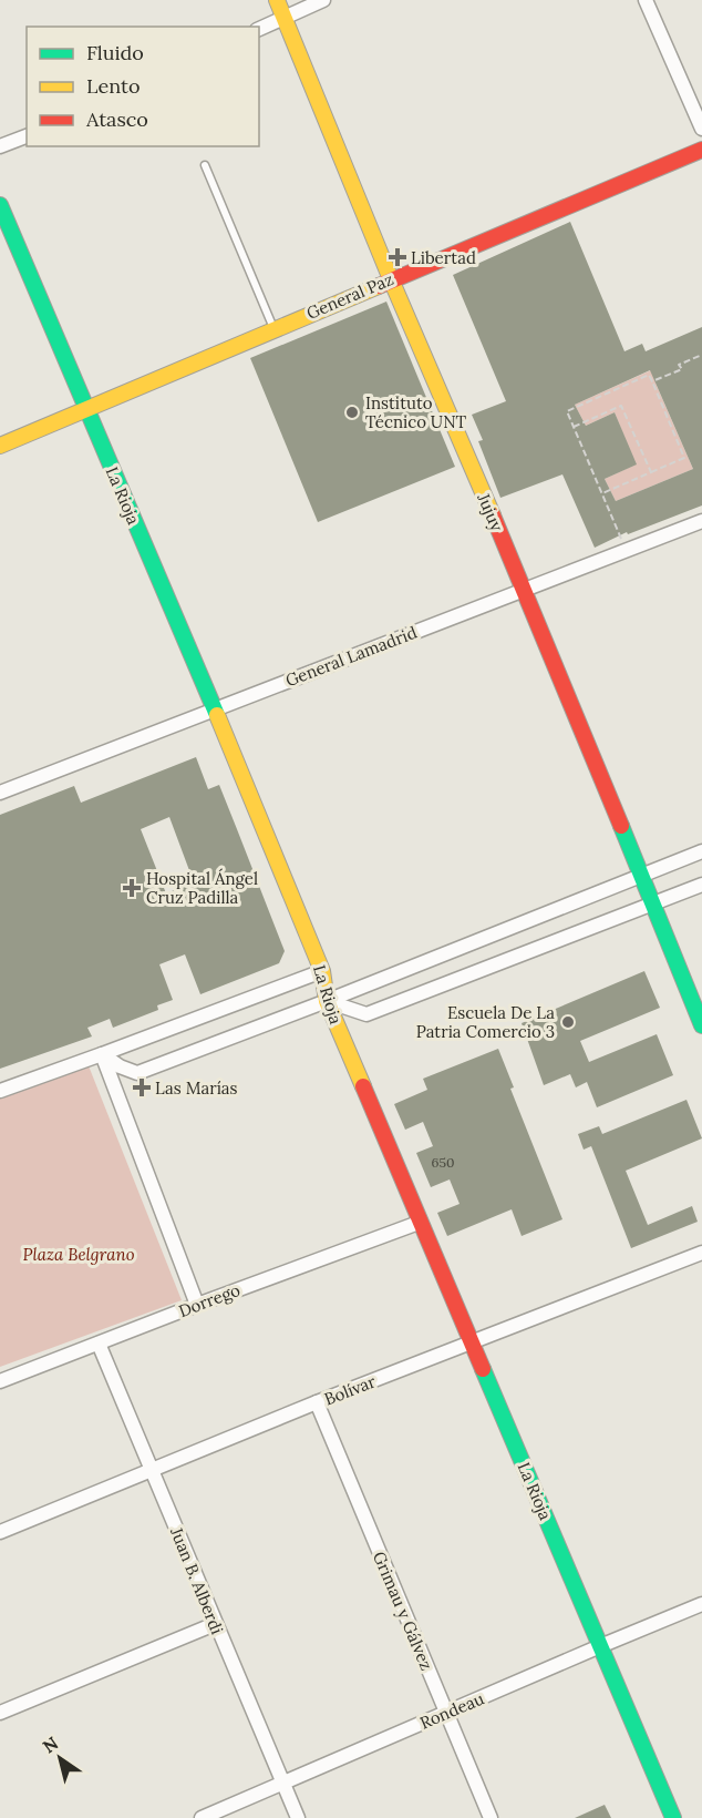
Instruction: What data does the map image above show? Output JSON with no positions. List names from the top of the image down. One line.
{"streets":{"street":["General Paz","La Rioja","Jujuy","General Lamadrid","Dorrego","Bolívar","Juan B. Alberdi","Grimau y Gálvez","Rondeau"]},"crossings":[["General Paz","La Rioja"],["General Paz","Jujuy"],["La Rioja","General Lamadrid"],["La Rioja","Dorrego"],["La Rioja","Bolívar"],["La Rioja","Rondeau"],["Jujuy","General Lamadrid"],["Dorrego","Juan B. Alberdi"],["Bolívar","Juan B. Alberdi"],["Bolívar","Grimau y Gálvez"],["Juan B. Alberdi","Rondeau"],["Grimau y Gálvez","Rondeau"]],"parks":["Plaza Belgrano"],"places":{"health":["Libertad","Hospital Ángel Cruz Padilla","Las Marías"],"other":["Instituto Técnico UNT","Escuela De La Patria Comercio 3"]},"house_numbers":["650"],"legend":["Fluido","Lento","Atasco"],"north":"top left"}
